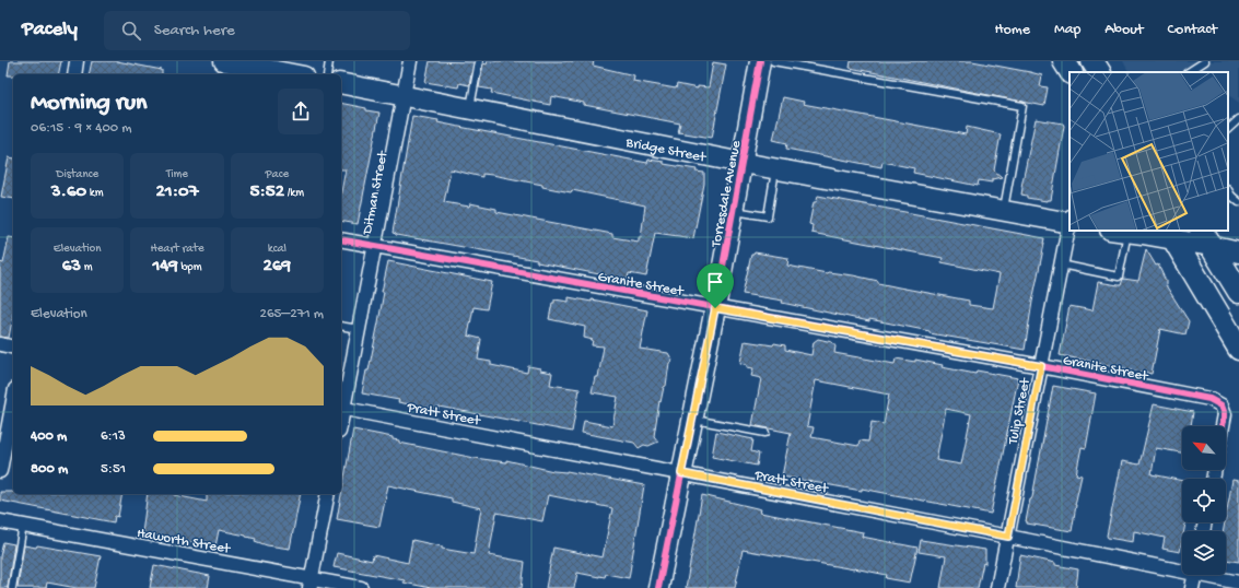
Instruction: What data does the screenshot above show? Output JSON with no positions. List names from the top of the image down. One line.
{"streets":{"main road":["Bridge Street","Torresdale Avenue"],"street":["Ditman Street","Granite Street","Tulip Street","Pratt Street","Haworth Street"]},"crossings":[["Bridge Street","Ditman Street"],["Bridge Street","Torresdale Avenue"],["Bridge Street","Tulip Street"],["Ditman Street","Granite Street"],["Ditman Street","Pratt Street"],["Torresdale Avenue","Granite Street"],["Torresdale Avenue","Pratt Street"],["Granite Street","Tulip Street"],["Tulip Street","Pratt Street"]],"north":"top left","page":{"header":"Pacely","search":"Search here","nav":["Home","Map","About","Contact"],"heading":["Morning run","06:15 · 9 × 400 m"],"stats":[["Distance","3.60 km"],["Time","21:07"],["Pace","5:52 /km"],["Elevation","63 m"],["Heart rate","149 bpm"],["kcal","269"]],"chart":["Elevation","265–271 m"],"list":[{"name":"400 m","note":"6:13"},{"name":"800 m","note":"5:51"}]}}
